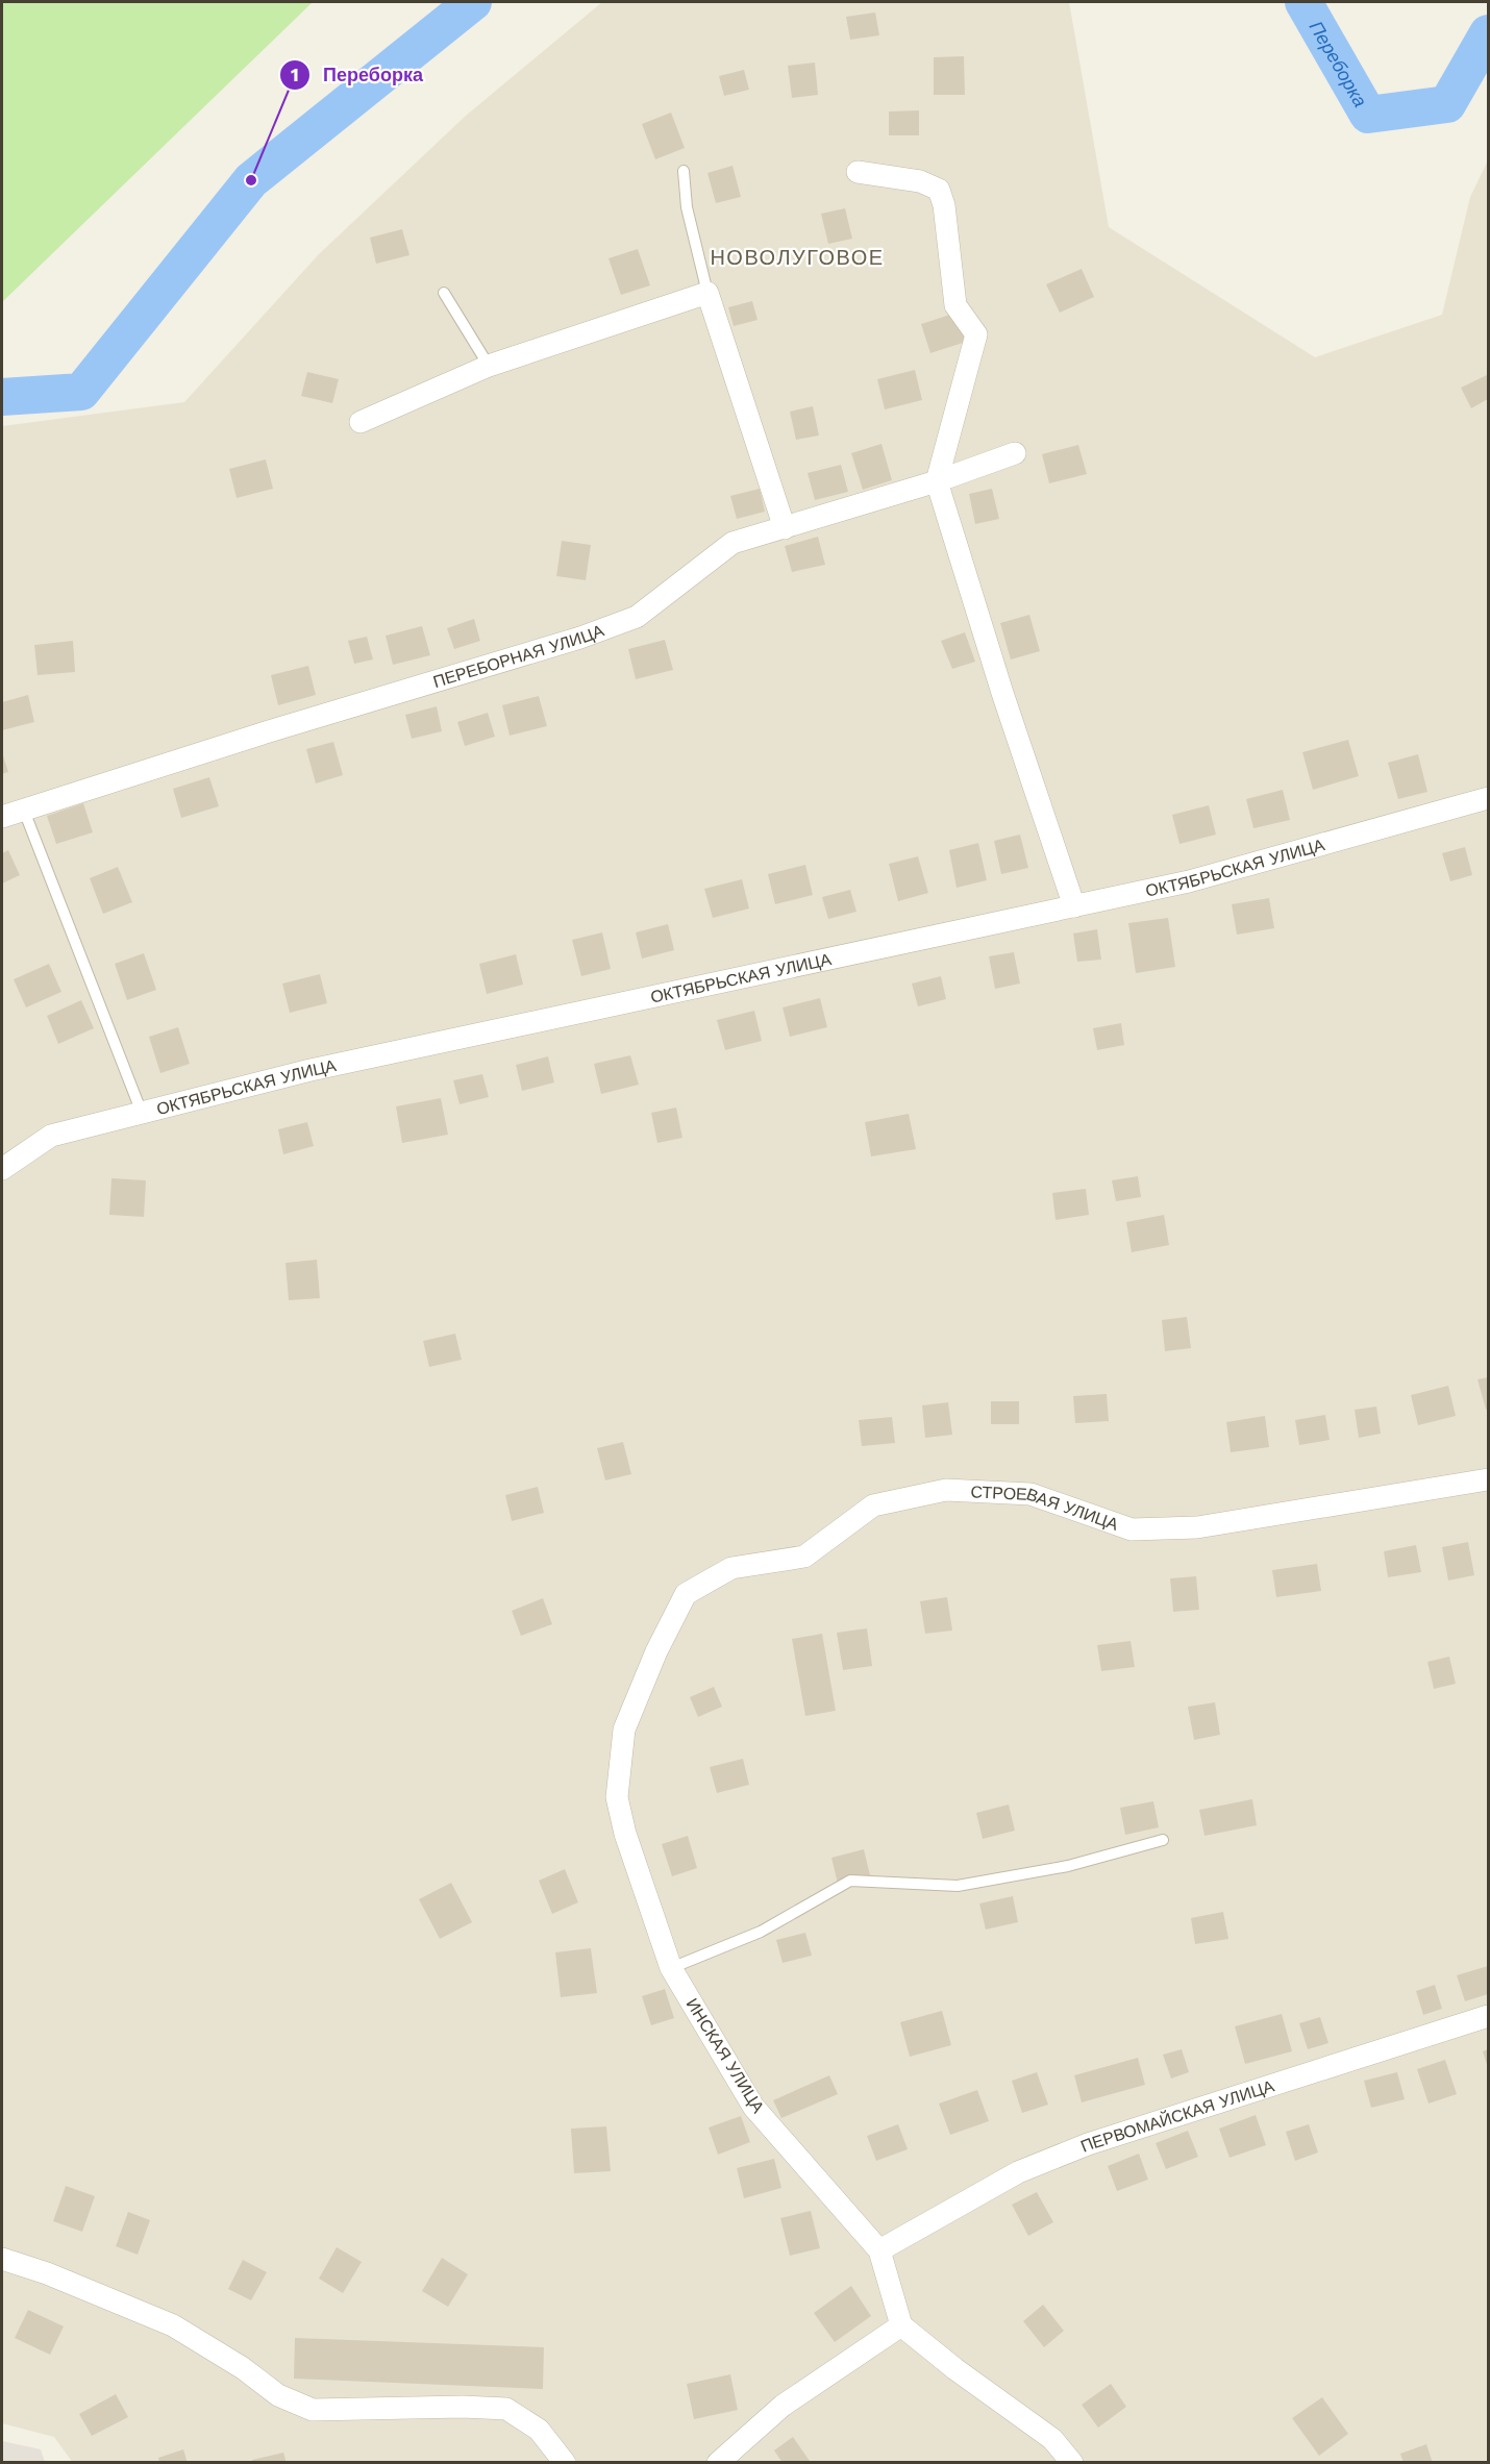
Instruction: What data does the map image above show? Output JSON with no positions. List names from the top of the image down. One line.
{"streets":{"street":["ПЕРЕБОРНАЯ УЛИЦА","ОКТЯБРЬСКАЯ УЛИЦА","СТРОЕВАЯ УЛИЦА","ИНСКАЯ УЛИЦА","ПЕРВОМАЙСКАЯ УЛИЦА"]},"crossings":[["СТРОЕВАЯ УЛИЦА","ИНСКАЯ УЛИЦА"],["ИНСКАЯ УЛИЦА","ПЕРВОМАЙСКАЯ УЛИЦА"]],"districts":["НОВОЛУГОВОЕ"],"water":["Переборка"],"places":["Переборка"]}
